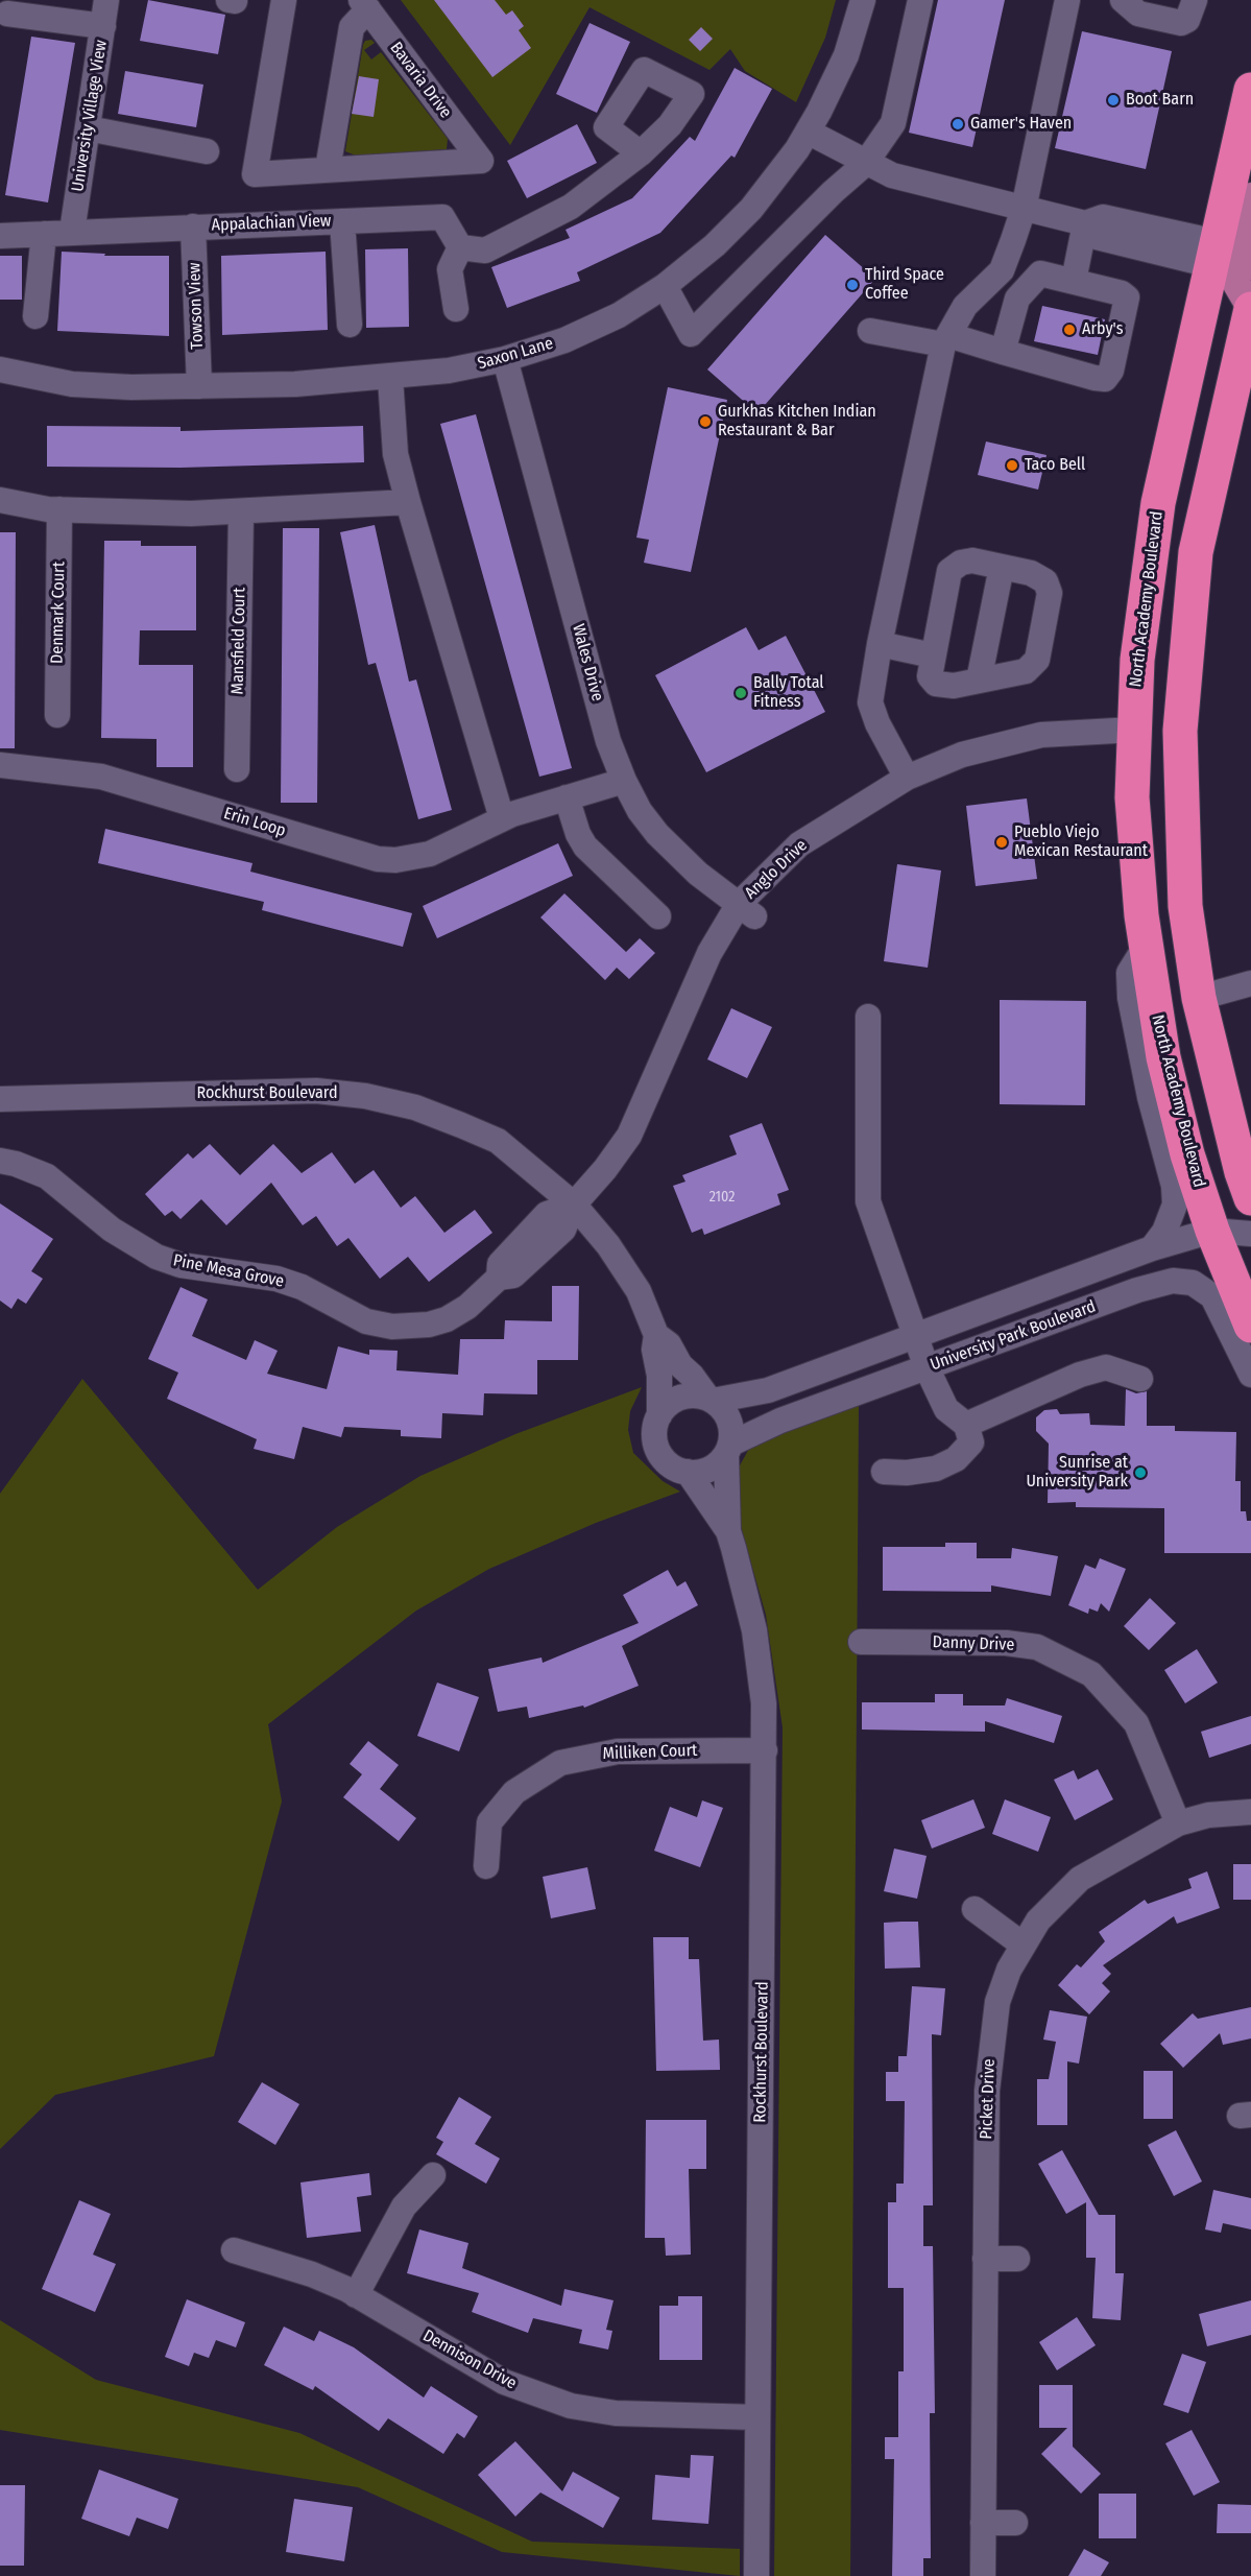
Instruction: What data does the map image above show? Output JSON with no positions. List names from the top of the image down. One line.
{"streets":{"highway":["North Academy Boulevard"],"street":["Bavaria Drive","University Village View","Appalachian View","Towson View","Saxon Lane","Denmark Court","Mansfield Court","Wales Drive","Erin Loop","Anglo Drive","Rockhurst Boulevard","Pine Mesa Grove","University Park Boulevard","Danny Drive","Milliken Court","Picket Drive","Dennison Drive"]},"crossings":[["University Village View","Appalachian View"],["Appalachian View","Towson View"],["Towson View","Saxon Lane"],["Saxon Lane","Wales Drive"],["North Academy Boulevard","Anglo Drive"],["North Academy Boulevard","University Park Boulevard"],["Wales Drive","Erin Loop"],["Wales Drive","Anglo Drive"],["Anglo Drive","Rockhurst Boulevard"],["Anglo Drive","Pine Mesa Grove"],["Rockhurst Boulevard","Pine Mesa Grove"],["Rockhurst Boulevard","University Park Boulevard"],["Rockhurst Boulevard","Milliken Court"],["Rockhurst Boulevard","Dennison Drive"],["Danny Drive","Picket Drive"]],"places":["Boot Barn","Gamer's Haven","Third Space Coffee","Arby's","Gurkhas Kitchen Indian Restaurant & Bar","Taco Bell","Bally Total Fitness","Pueblo Viejo Mexican Restaurant","Sunrise at University Park"],"house_numbers":["2102"]}
